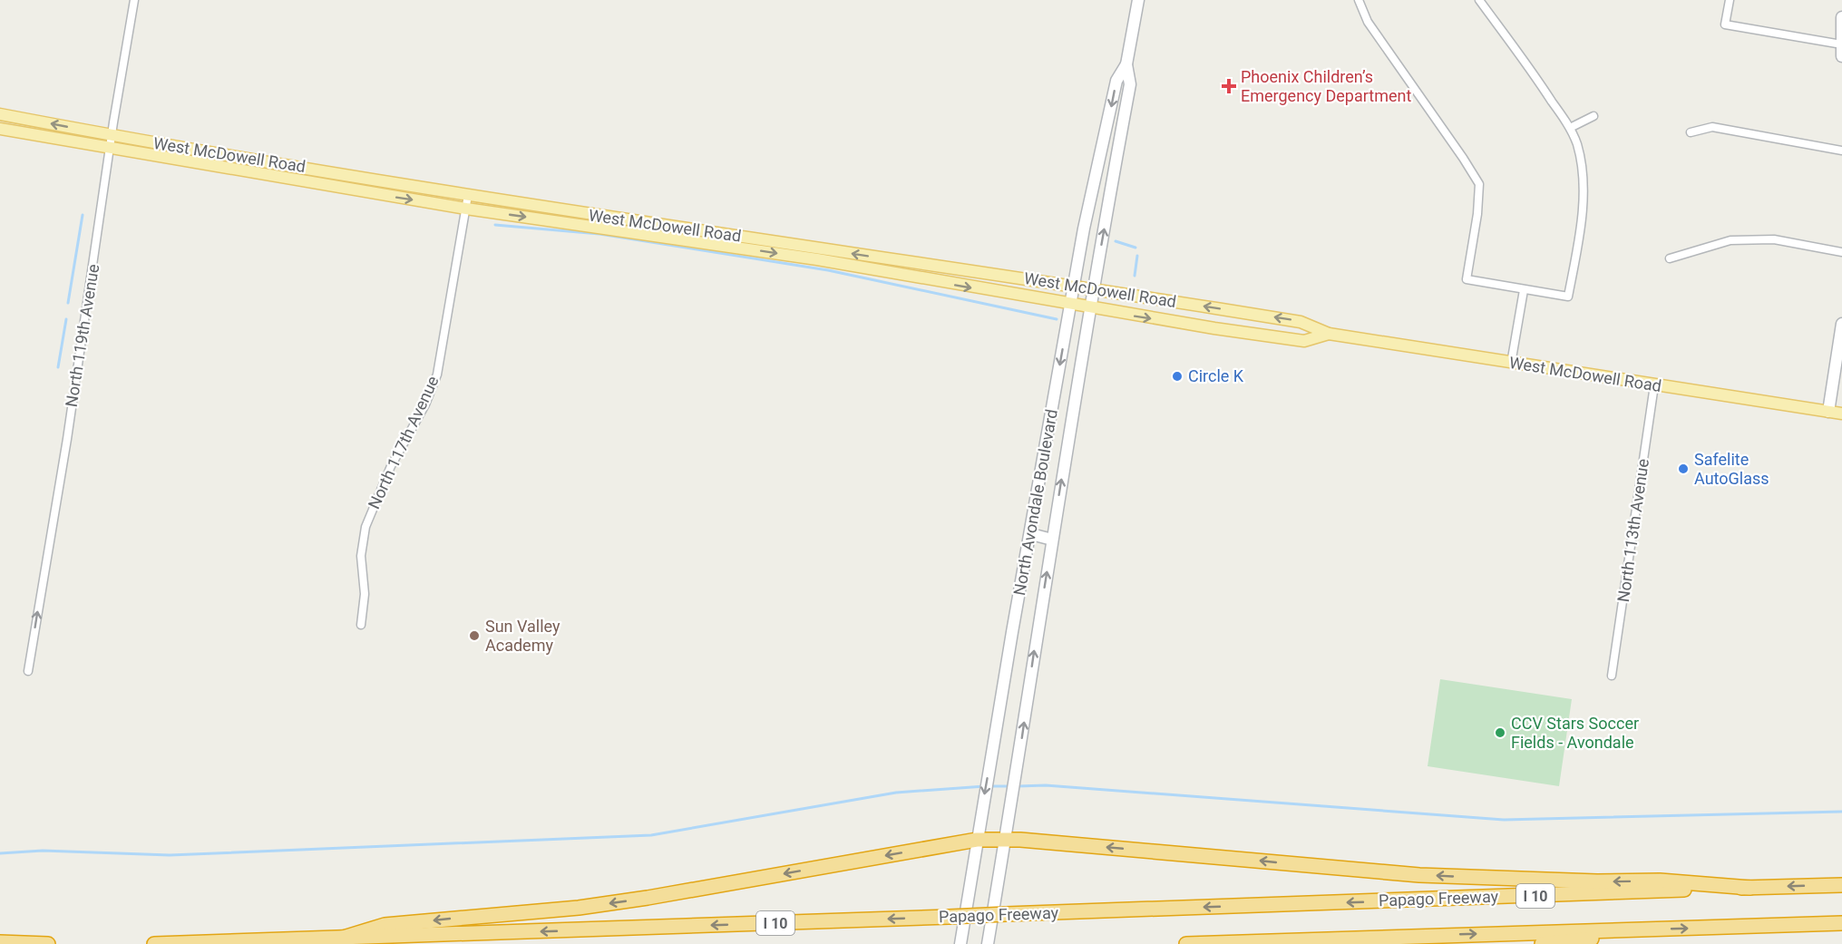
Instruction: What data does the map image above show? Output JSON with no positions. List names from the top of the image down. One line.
{"streets":{"highway":["I 10","Papago Freeway"],"main road":["West McDowell Road","North Avondale Boulevard"],"street":["North 119th Avenue","North 117th Avenue","North 113th Avenue"]},"crossings":[["West McDowell Road","North 119th Avenue"],["West McDowell Road","North 117th Avenue"],["West McDowell Road","North Avondale Boulevard"],["West McDowell Road","North 113th Avenue"]],"one_way":["North 119th Avenue"],"places":{"health":["Phoenix Children’s Emergency Department"],"other":["Circle K","Safelite AutoGlass","Sun Valley Academy","CCV Stars Soccer Fields - Avondale"]}}
